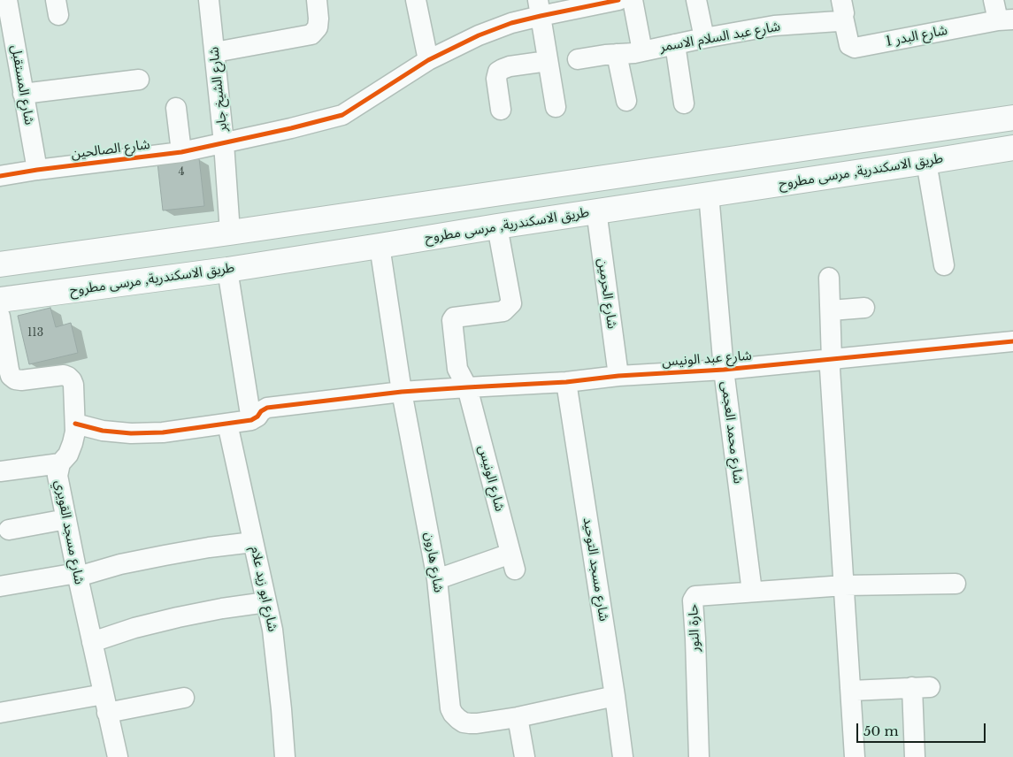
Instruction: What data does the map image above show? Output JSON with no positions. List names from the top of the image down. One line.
{"streets":{"main road":["طريق الاسكندرية, مرسى مطروح"],"street":["شارع البدر 1","شارع عبد السلام الاسمر","شارع المستقبل","شارع الشيخ جابر","شارع الصالحين","شارع الحرمين","شارع عبد الونيس","شارع محمد العجمى","شارع الونيس","شارع مسجد القويري","شارع هارون","شارع مسجد التوحيد","شارع ابو زيد علام","حارة النور"]},"crossings":[["شارع البدر 1","شارع عبد السلام الاسمر"],["شارع المستقبل","شارع الصالحين"],["شارع الشيخ جابر","شارع الصالحين"],["طريق الاسكندرية, مرسى مطروح","شارع الحرمين"],["طريق الاسكندرية, مرسى مطروح","شارع محمد العجمى"],["طريق الاسكندرية, مرسى مطروح","شارع الونيس"],["طريق الاسكندرية, مرسى مطروح","شارع هارون"],["شارع الحرمين","شارع عبد الونيس"],["شارع عبد الونيس","شارع محمد العجمى"],["شارع عبد الونيس","شارع الونيس"],["شارع عبد الونيس","شارع هارون"],["شارع عبد الونيس","شارع مسجد التوحيد"],["شارع محمد العجمى","حارة النور"],["شارع الونيس","شارع هارون"],["شارع هارون","شارع مسجد التوحيد"]],"house_numbers":["4","113"],"scale_bar":"50 m"}
